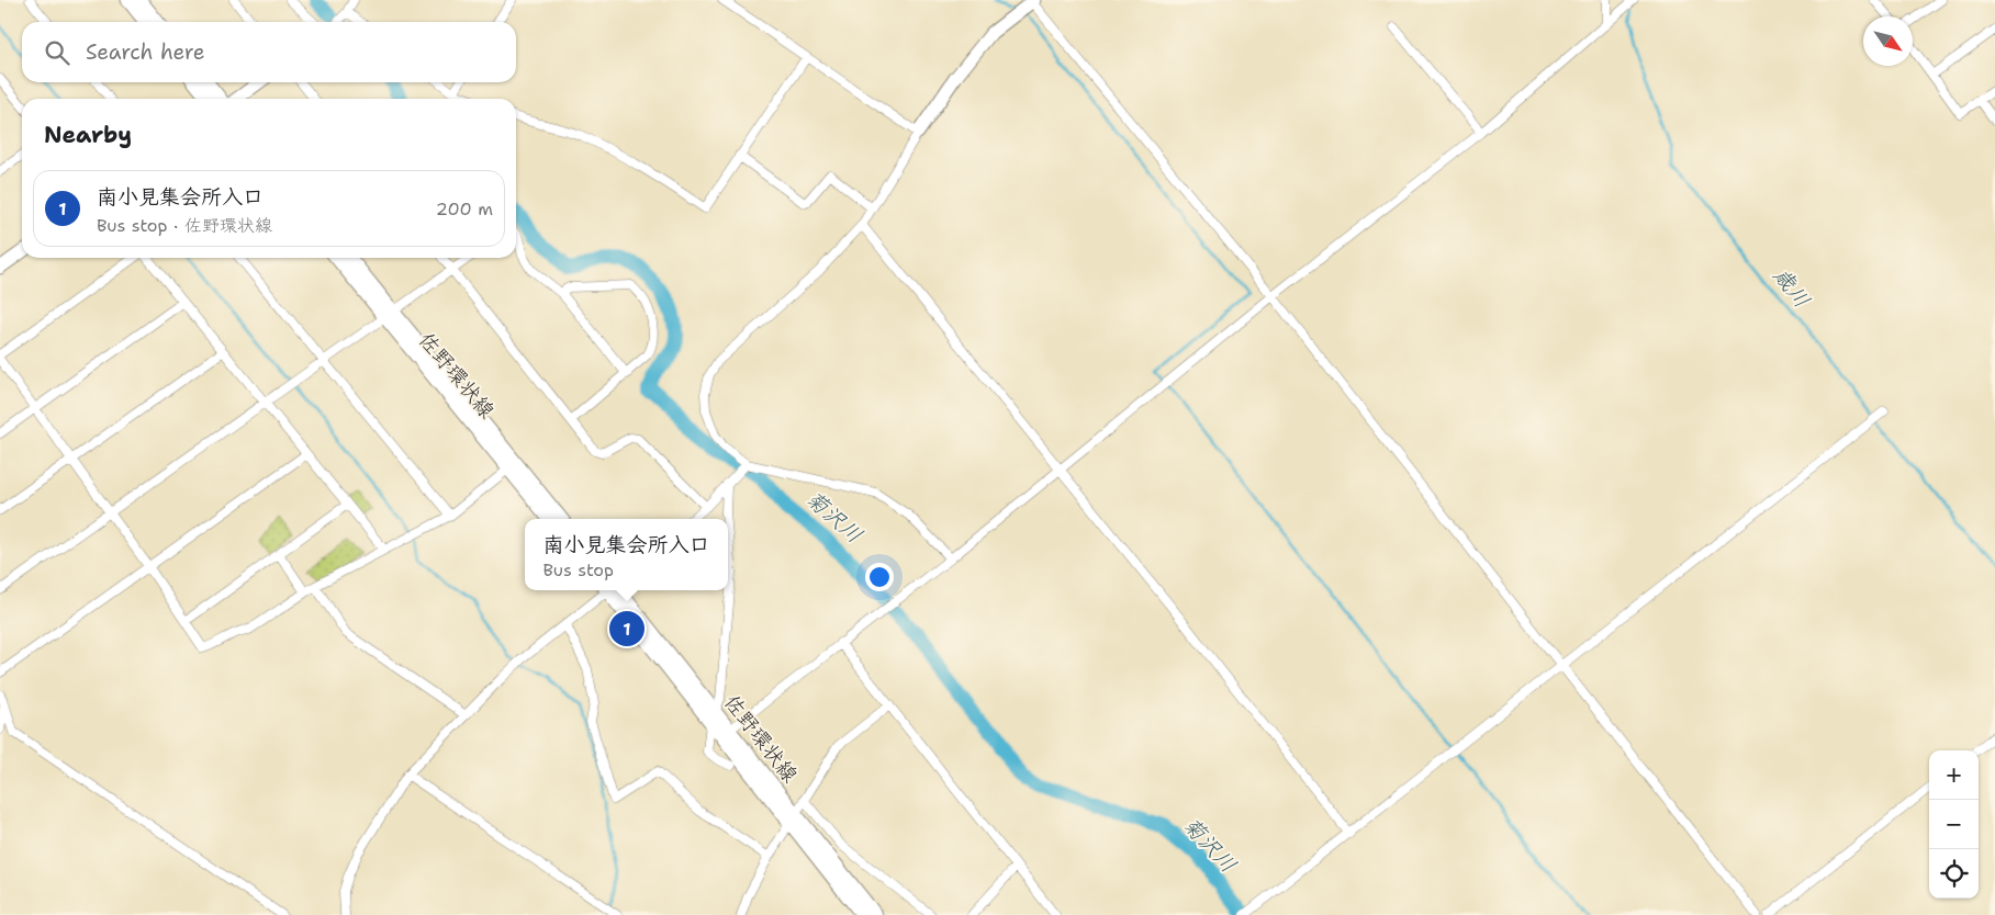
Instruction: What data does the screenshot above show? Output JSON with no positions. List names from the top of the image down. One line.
{"streets":{"main road":["佐野環状線"]},"water":["歳川","菊沢川"],"north":"bottom right","page":{"search":"Search here","heading":"Nearby","list":[{"mark":"1","name":"南小見集会所入口","note":"Bus stop · 佐野環状線","value":"200 m"}],"popup":["南小見集会所入口","Bus stop"],"pins":"1","map_buttons":["+","−"]}}
